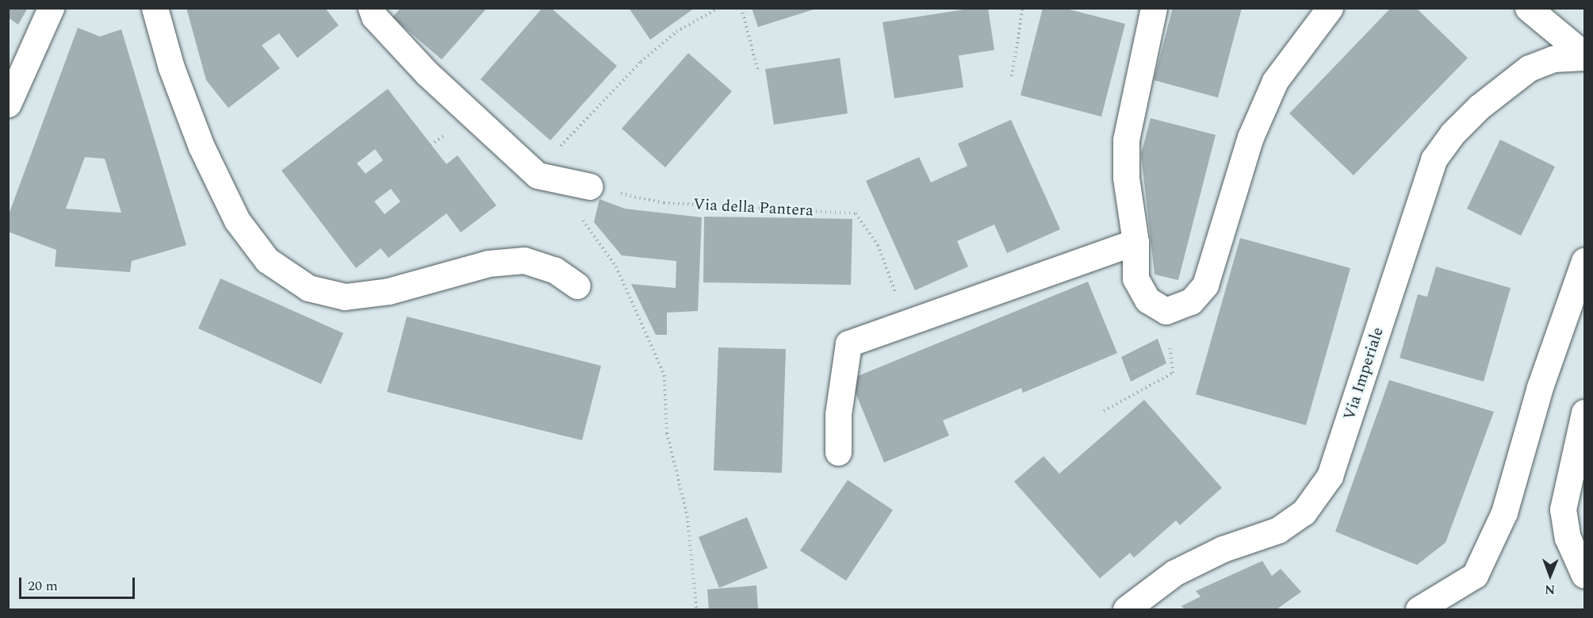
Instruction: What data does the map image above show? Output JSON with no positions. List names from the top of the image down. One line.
{"streets":{"street":["Via Imperiale"],"path":["Via della Pantera"]},"scale_bar":"20 m","north":"bottom"}
